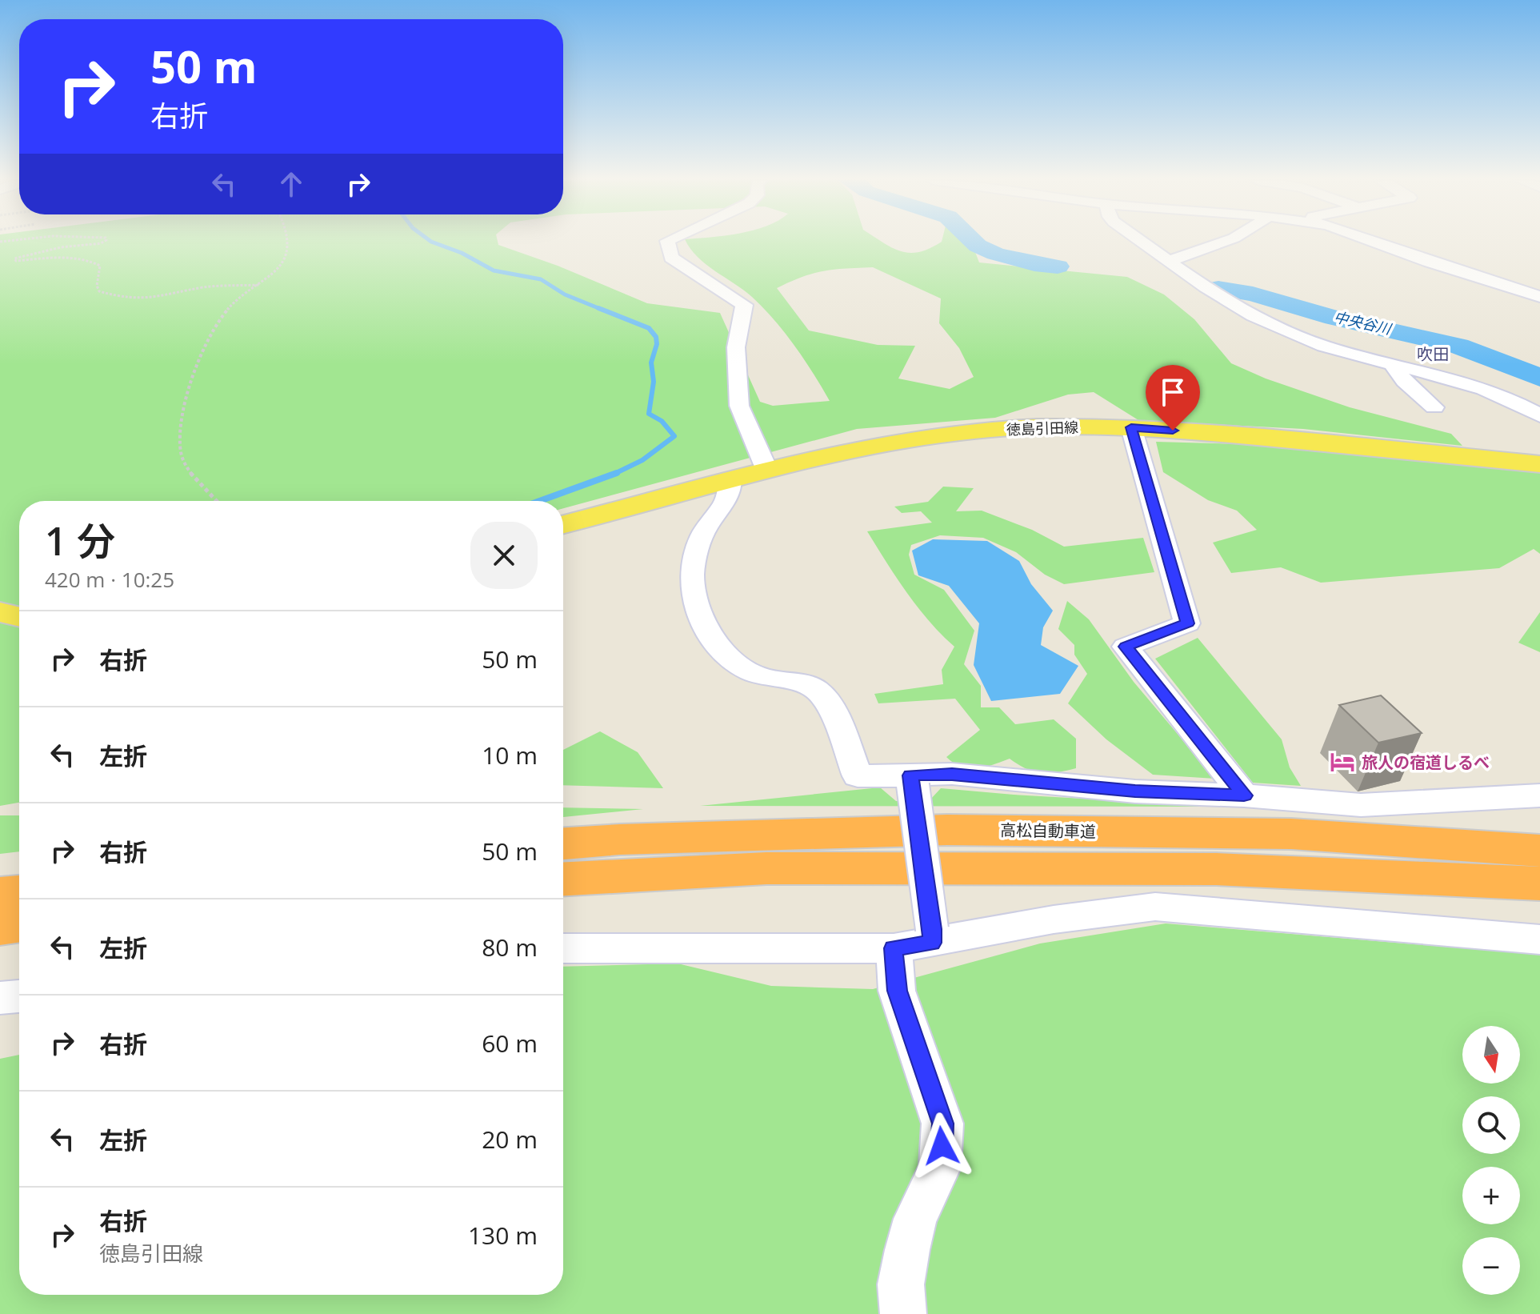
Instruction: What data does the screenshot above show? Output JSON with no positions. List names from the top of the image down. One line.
{"streets":{"highway":["高松自動車道"],"main road":["徳島引田線"]},"districts":["吹田"],"water":["中央谷川"],"places":{"hotel":["旅人の宿道しるべ"]},"north":"bottom","page":{"turn":["50 m","右折"],"heading":["1 分","420 m · 10:25"],"list":[{"name":"右折","value":"50 m"},{"name":"左折","value":"10 m"},{"name":"右折","value":"50 m"},{"name":"左折","value":"80 m"},{"name":"右折","value":"60 m"},{"name":"左折","value":"20 m"},{"name":"右折","note":"徳島引田線","value":"130 m"}],"map_buttons":["+","−"]}}
